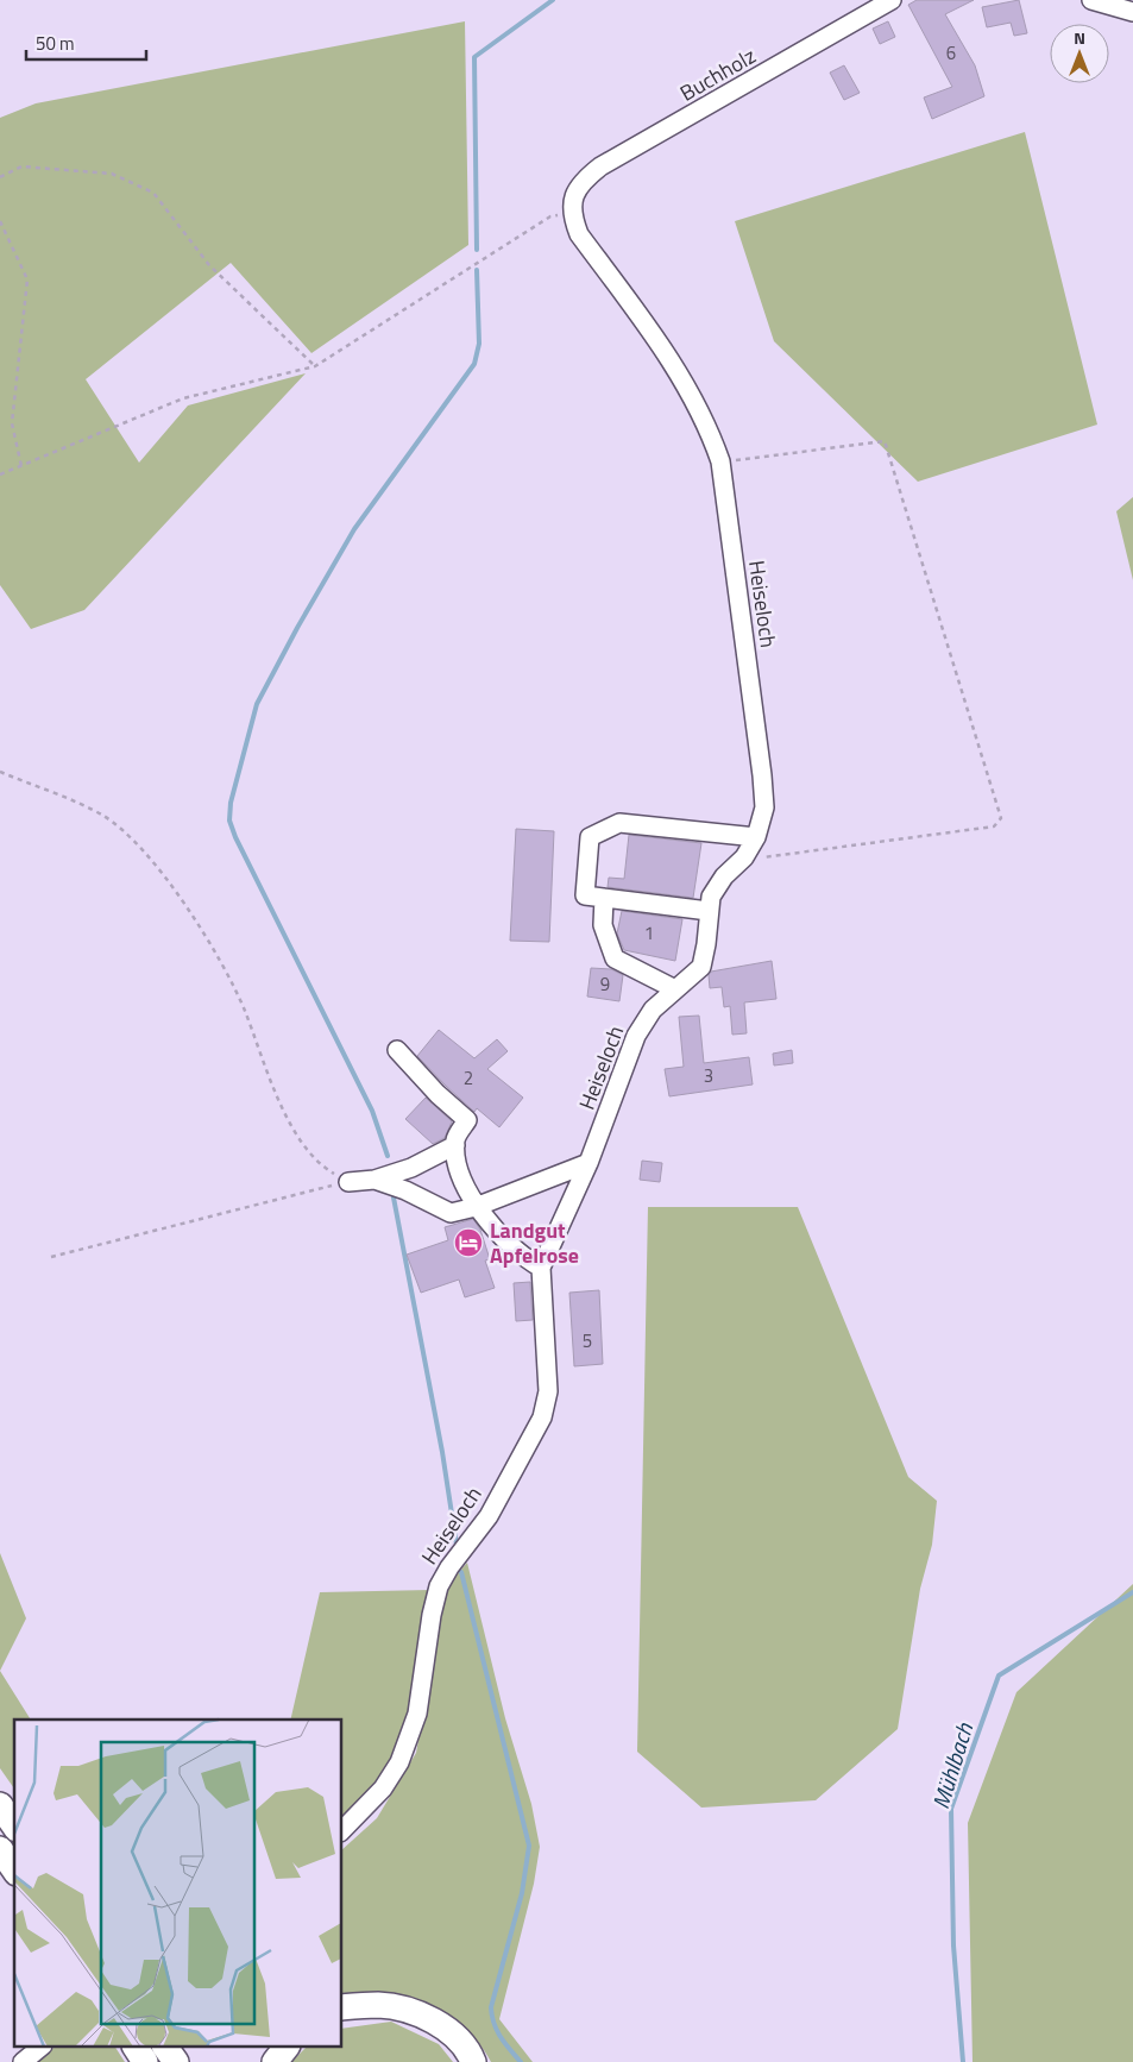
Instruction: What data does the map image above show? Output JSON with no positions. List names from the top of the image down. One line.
{"streets":{"street":["Buchholz","Heiseloch"]},"crossings":[["Buchholz","Heiseloch"]],"water":["Mühlbach"],"places":{"hotel":["Landgut Apfelrose"]},"house_numbers":["6","1","9","3","2","5"],"scale_bar":"50 m","north":"top"}
